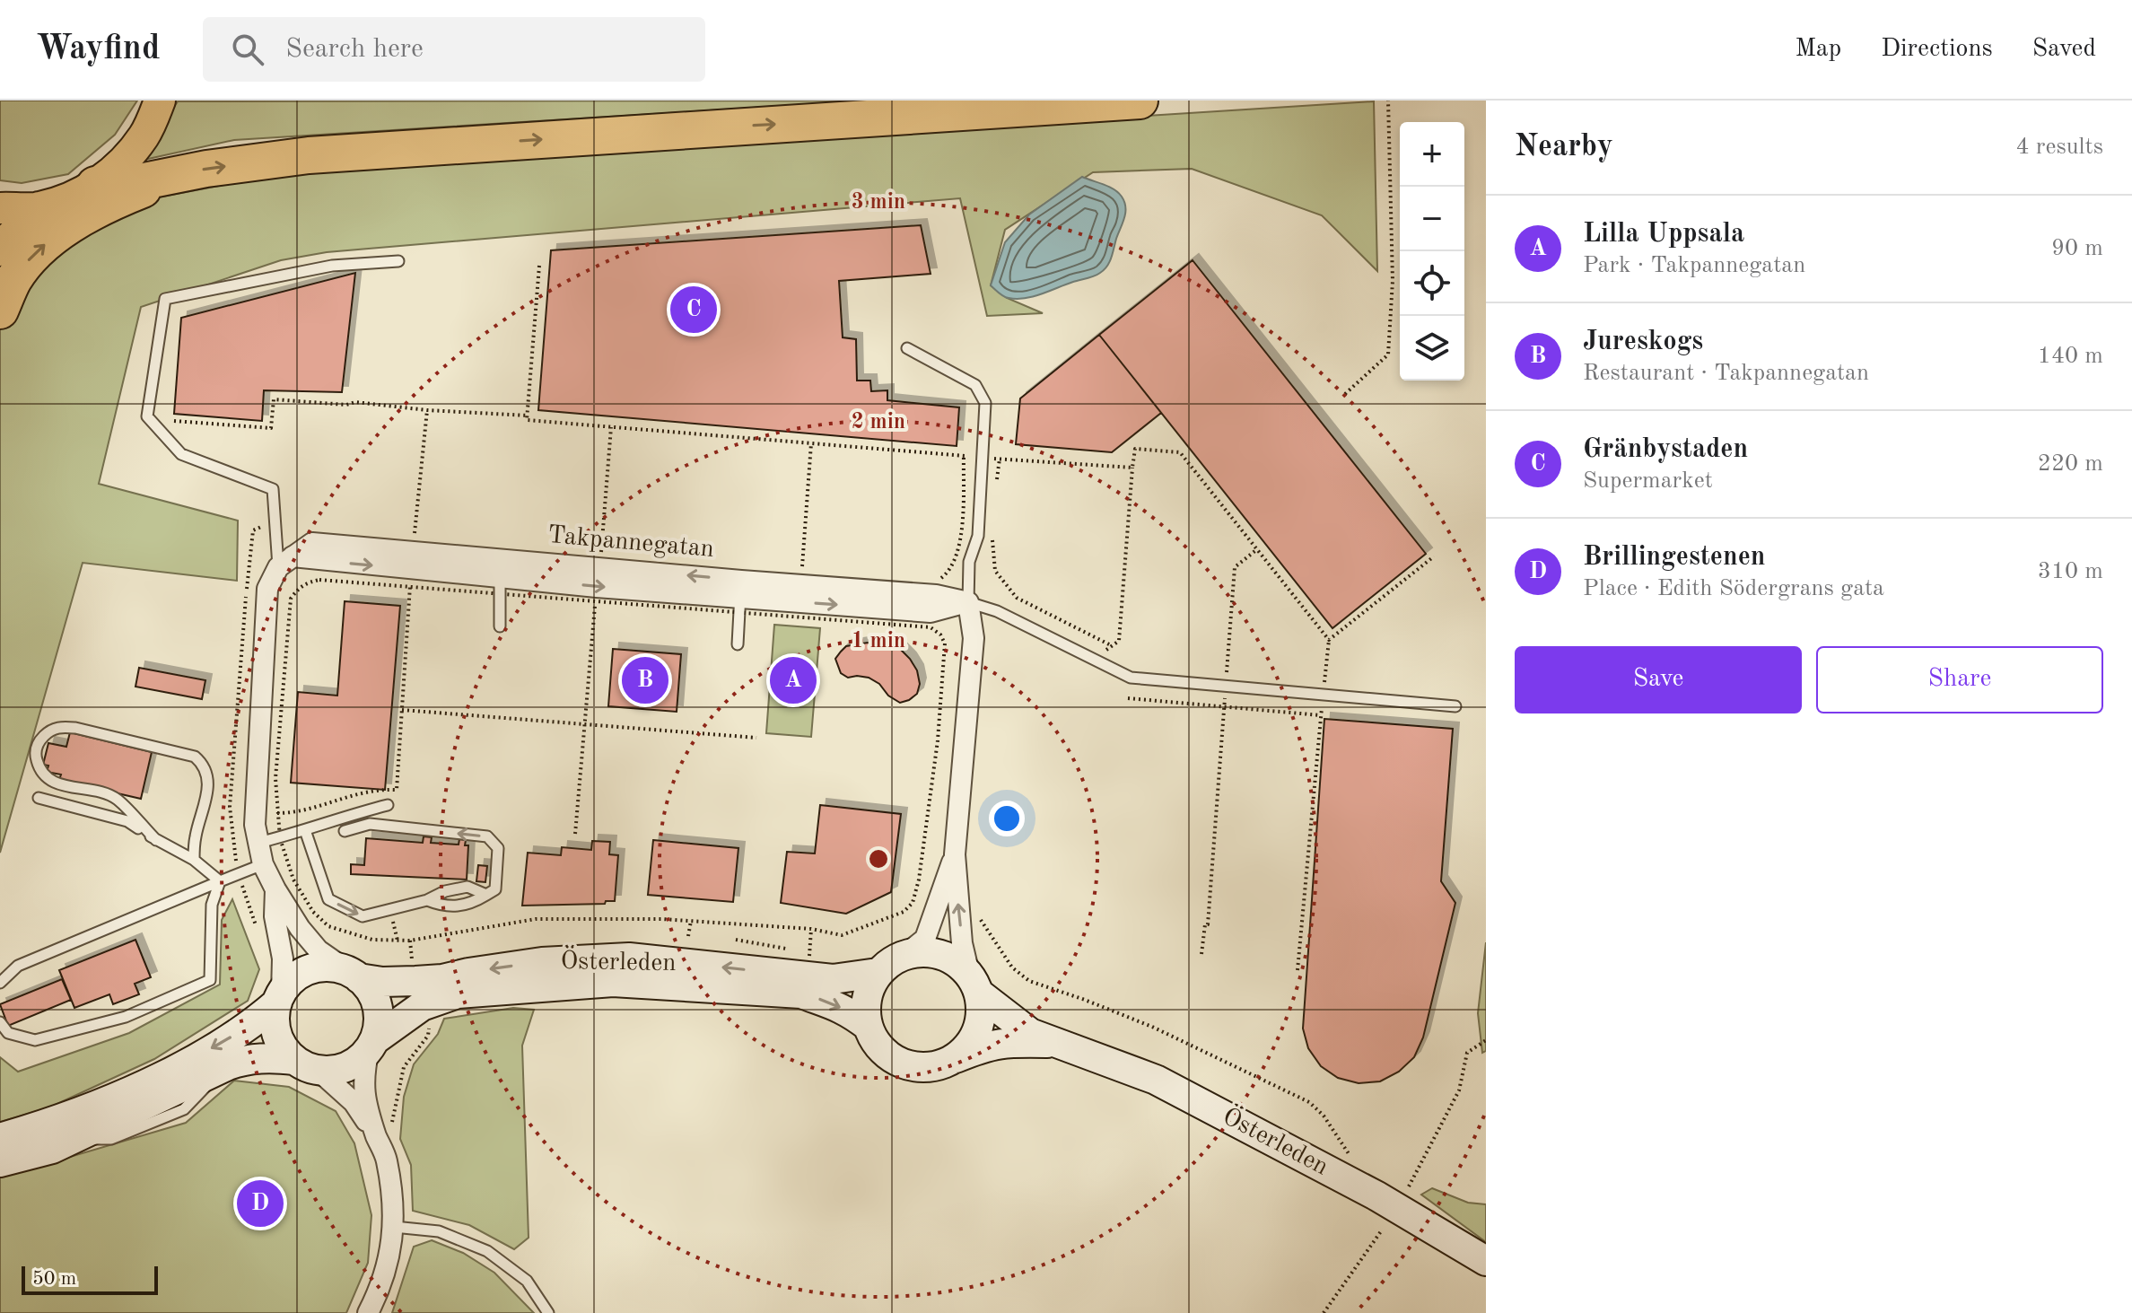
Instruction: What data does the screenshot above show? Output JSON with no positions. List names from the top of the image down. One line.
{"streets":{"main road":["Österleden"],"street":["Takpannegatan"]},"scale_bar":"50 m","page":{"header":"Wayfind","search":"Search here","nav":["Map","Directions","Saved"],"heading":["Nearby","4 results"],"map_buttons":["+","−"],"list":[{"mark":"A","name":"Lilla Uppsala","note":"Park · Takpannegatan","value":"90 m"},{"mark":"B","name":"Jureskogs","note":"Restaurant · Takpannegatan","value":"140 m"},{"mark":"C","name":"Gränbystaden","note":"Supermarket","value":"220 m"},{"mark":"D","name":"Brillingestenen","note":"Place · Edith Södergrans gata","value":"310 m"}],"pins":["C","A","B","D"],"buttons":["Save","Share"],"scale":"50 m"},"rings":["3 min","2 min","1 min"]}
